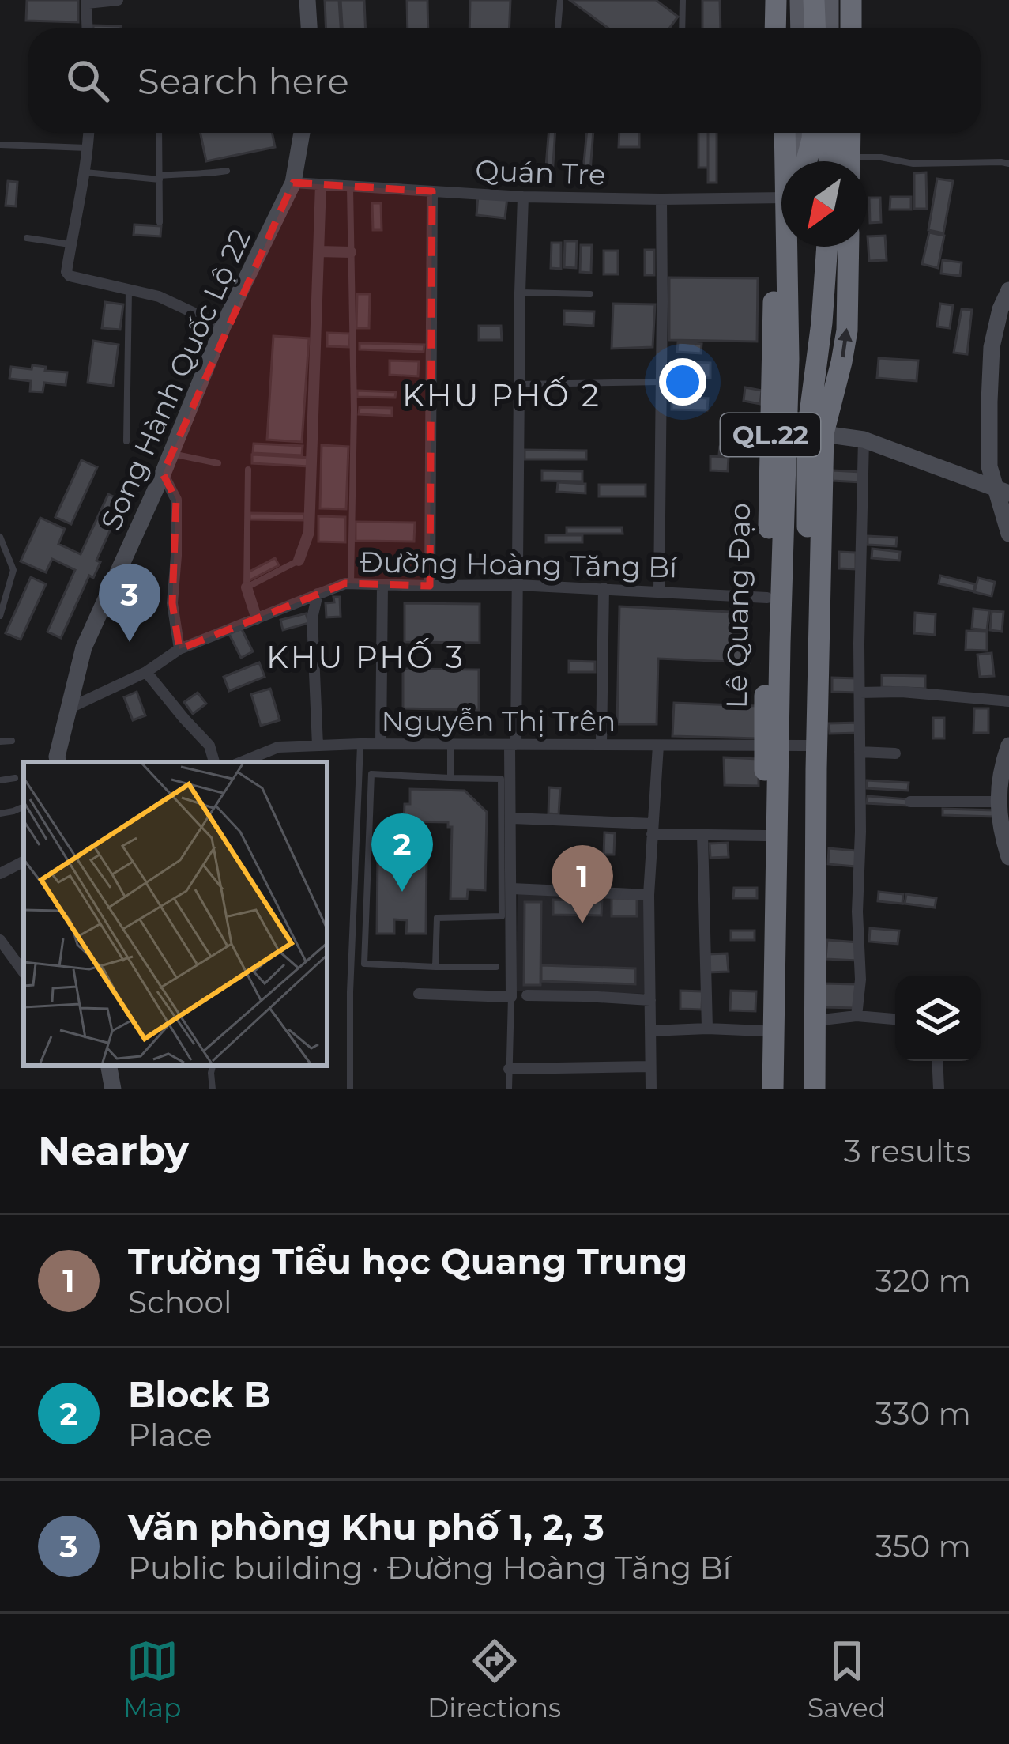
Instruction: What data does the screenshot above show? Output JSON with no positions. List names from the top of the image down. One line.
{"streets":{"highway":["QL.22","Lê Quang Đạo"],"street":["Quán Tre","Song Hành Quốc Lộ 22","Đường Hoàng Tăng Bí","Nguyễn Thị Trên"]},"crossings":[["Quán Tre","Song Hành Quốc Lộ 22"],["Quán Tre","Lê Quang Đạo"],["Song Hành Quốc Lộ 22","Đường Hoàng Tăng Bí"],["QL.22","Nguyễn Thị Trên"],["Đường Hoàng Tăng Bí","Lê Quang Đạo"],["Lê Quang Đạo","Nguyễn Thị Trên"]],"districts":["KHU PHỐ 2","KHU PHỐ 3"],"north":"bottom left","page":{"search":"Search here","pins":["3","2","1"],"heading":["Nearby","3 results"],"list":[{"mark":"1","name":"Trường Tiểu học Quang Trung","note":"School","value":"320 m"},{"mark":"2","name":"Block B","note":"Place","value":"330 m"},{"mark":"3","name":"Văn phòng Khu phố 1, 2, 3","note":"Public building · Đường Hoàng Tăng Bí","value":"350 m"}],"nav":["Map","Directions","Saved"]}}
